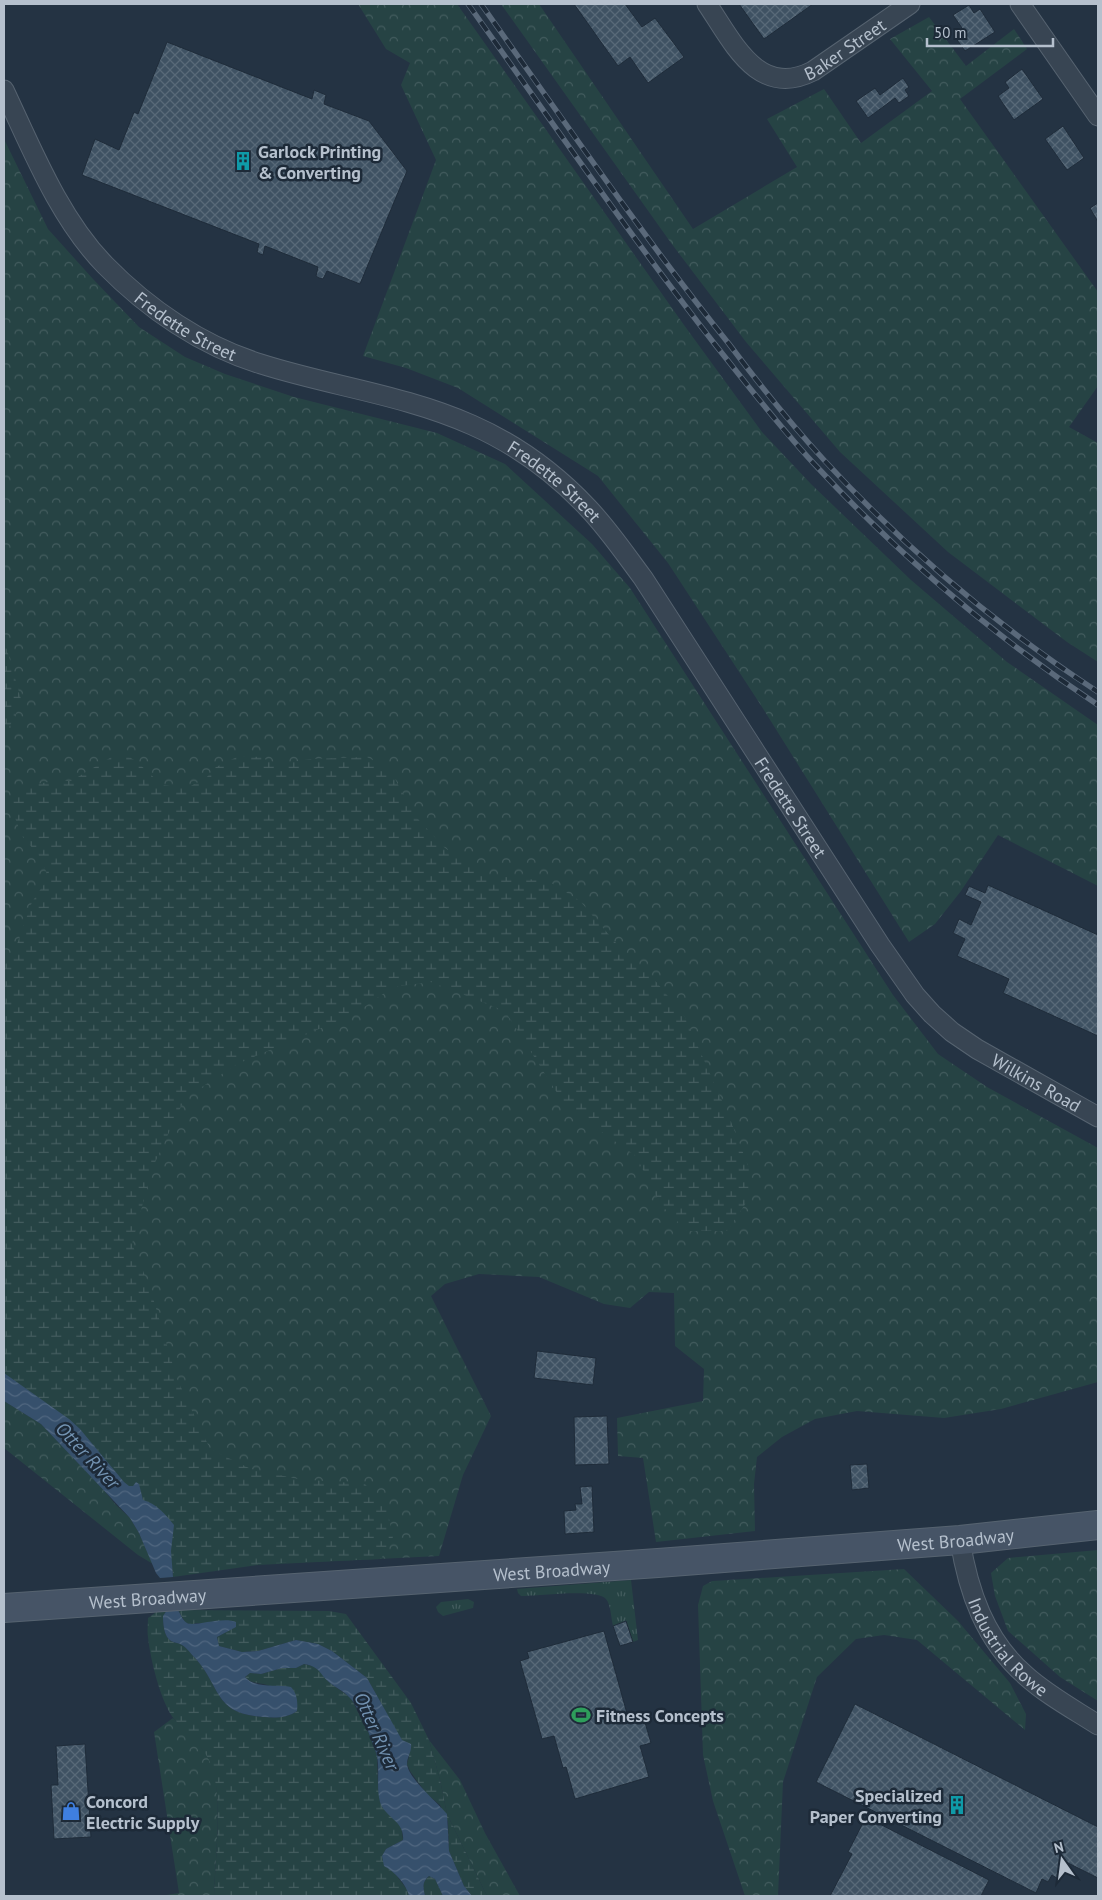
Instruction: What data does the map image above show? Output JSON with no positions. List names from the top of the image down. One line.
{"streets":{"main road":["West Broadway"],"street":["Baker Street","Fredette Street","Wilkins Road","Industrial Rowe"]},"crossings":[["Fredette Street","Wilkins Road"],["West Broadway","Industrial Rowe"]],"water":["Otter River"],"places":{"building":["Garlock Printing & Converting","Specialized Paper Converting"],"sports":["Fitness Concepts"],"shop":["Concord Electric Supply"]},"scale_bar":"50 m","north":"top"}
